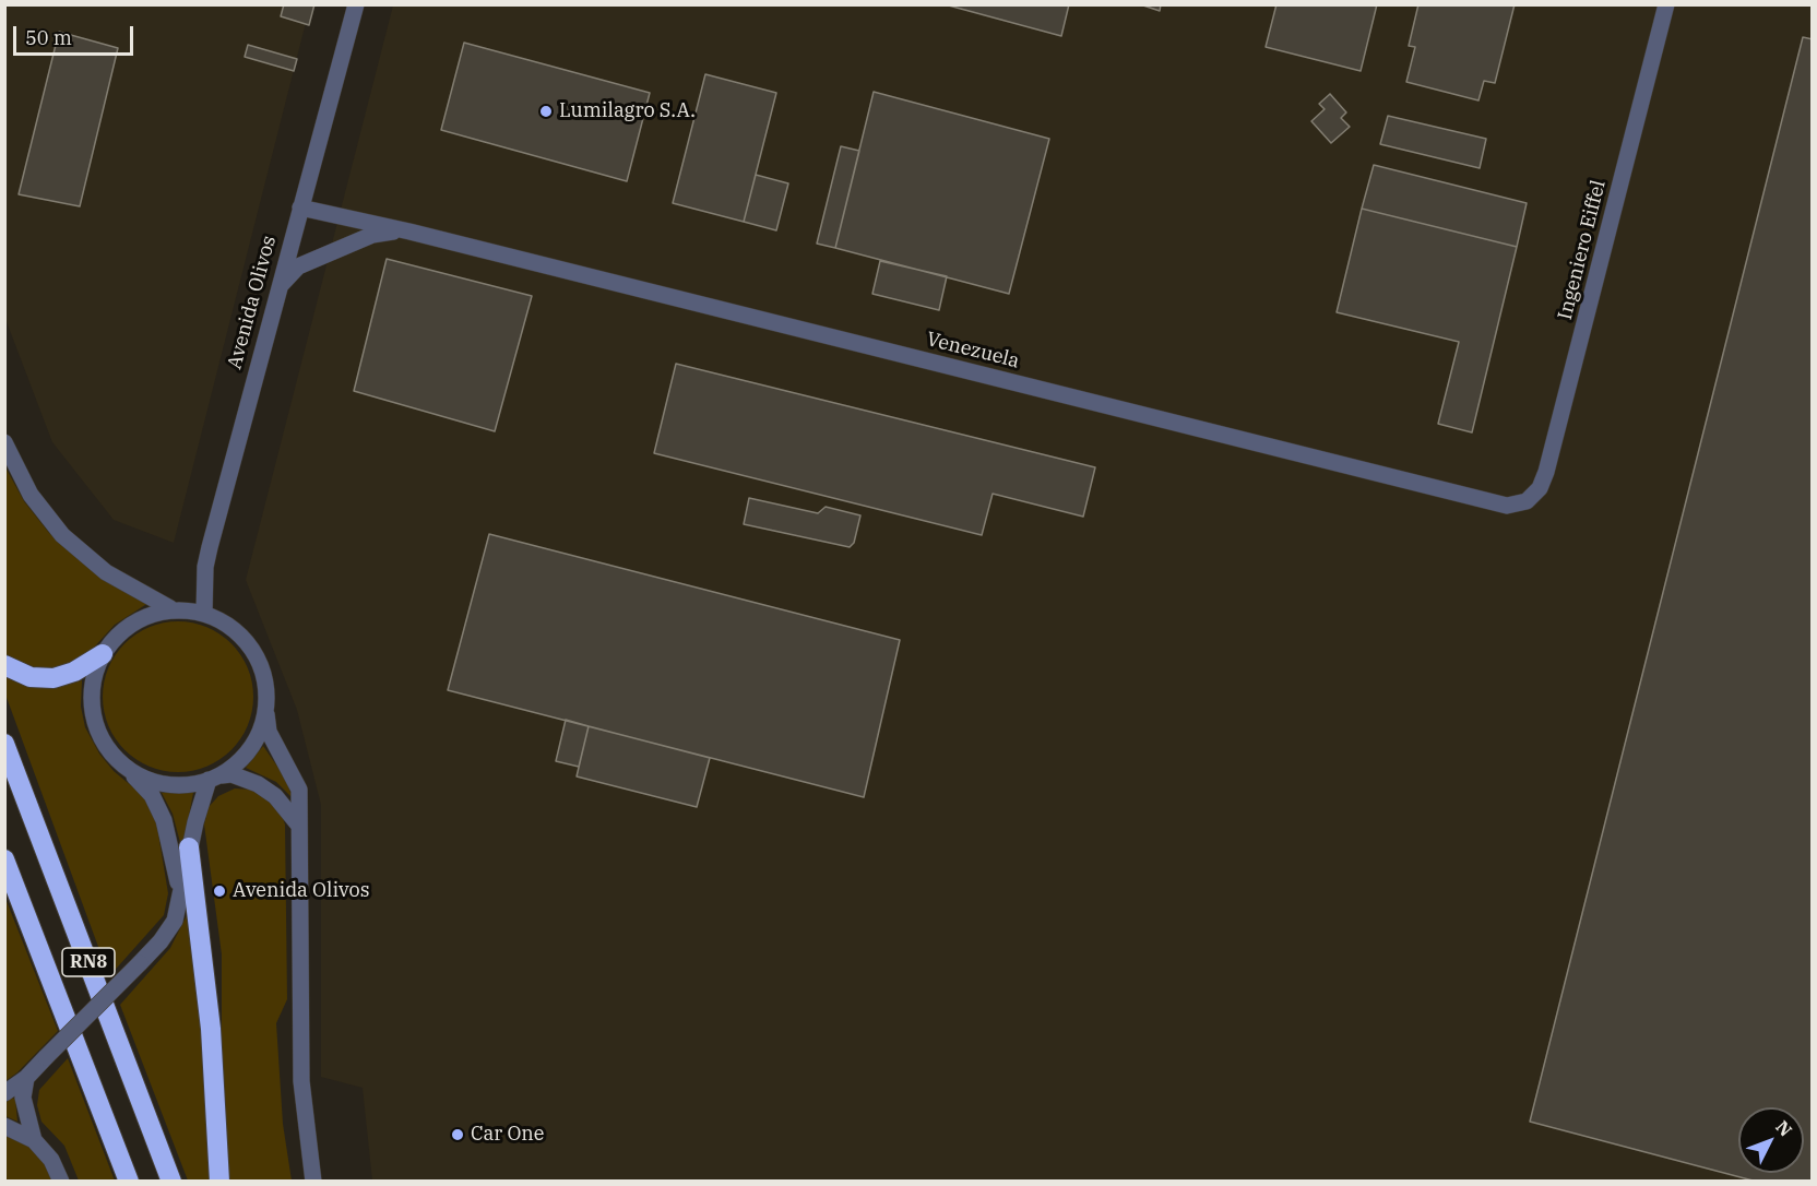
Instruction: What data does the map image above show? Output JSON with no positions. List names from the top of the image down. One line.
{"streets":{"highway":["RN8"],"street":["Ingeniero Eiffel","Avenida Olivos","Venezuela"]},"crossings":[["Ingeniero Eiffel","Venezuela"],["Avenida Olivos","Venezuela"]],"places":["Lumilagro S.A.","Avenida Olivos","Car One"],"scale_bar":"50 m","north":"top right"}
